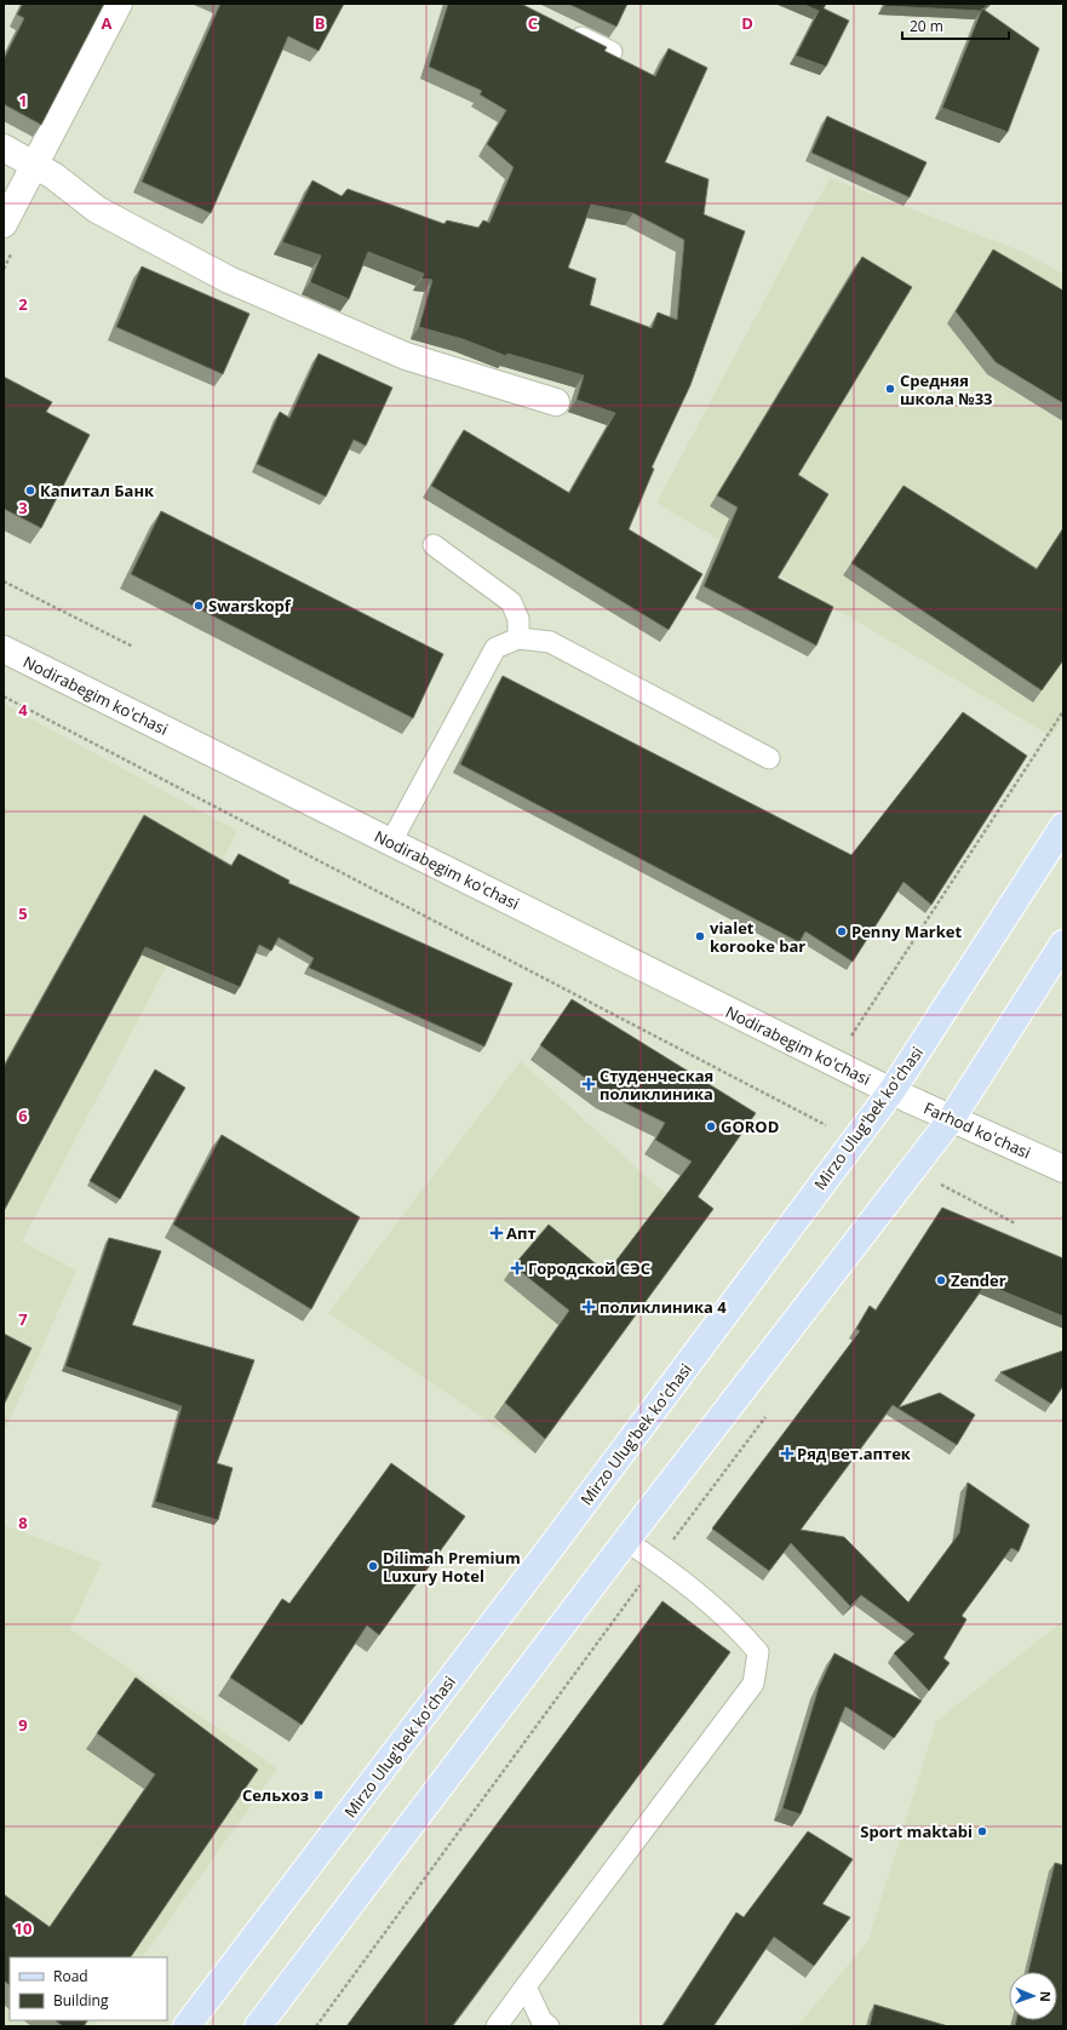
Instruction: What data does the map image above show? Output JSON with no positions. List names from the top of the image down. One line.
{"streets":{"main road":["Mirzo Ulug'bek ko'chasi"],"street":["Nodirabegim ko'chasi","Farhod ko'chasi"]},"crossings":[["Nodirabegim ko'chasi","Mirzo Ulug'bek ko'chasi"],["Nodirabegim ko'chasi","Farhod ko'chasi"],["Mirzo Ulug'bek ko'chasi","Farhod ko'chasi"]],"places":{"other":["Средняя школа №33","Капитал Банк","Swarskopf","Penny Market","vialet korooke bar","GOROD","Zender","Dilimah Premium Luxury Hotel","Sport maktabi"],"health":["Студенческая поликлиника","Апт","Городской СЭС","поликлиника 4","Ряд вет.аптек"],"transit":["Сельхоз"]},"legend":["Road","Building"],"scale_bar":"20 m","north":"right","grid":{"columns":["A","B","C","D"],"rows":["1","2","3","4","5","6","7","8","9","10"]}}
